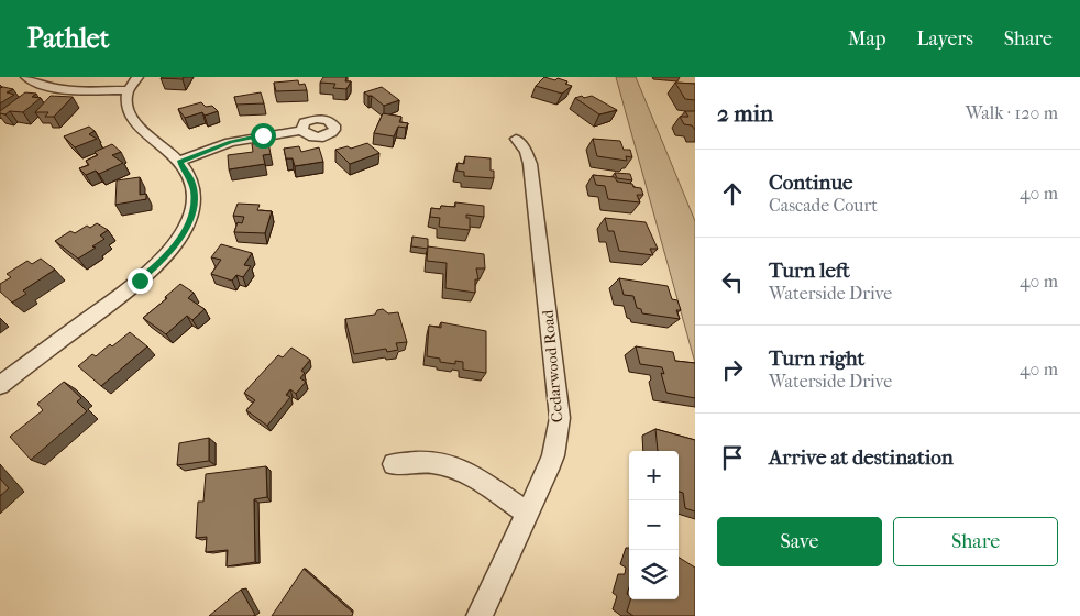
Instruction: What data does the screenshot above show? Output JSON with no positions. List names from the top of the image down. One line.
{"streets":{"street":["Cedarwood Road"]},"page":{"header":"Pathlet","nav":["Map","Layers","Share"],"heading":["2 min","Walk · 120 m"],"list":[["Continue","Cascade Court","40 m"],["Turn left","Waterside Drive","40 m"],["Turn right","Waterside Drive","40 m"],"Arrive at destination"],"map_buttons":["+","−"],"buttons":["Save","Share"]}}
